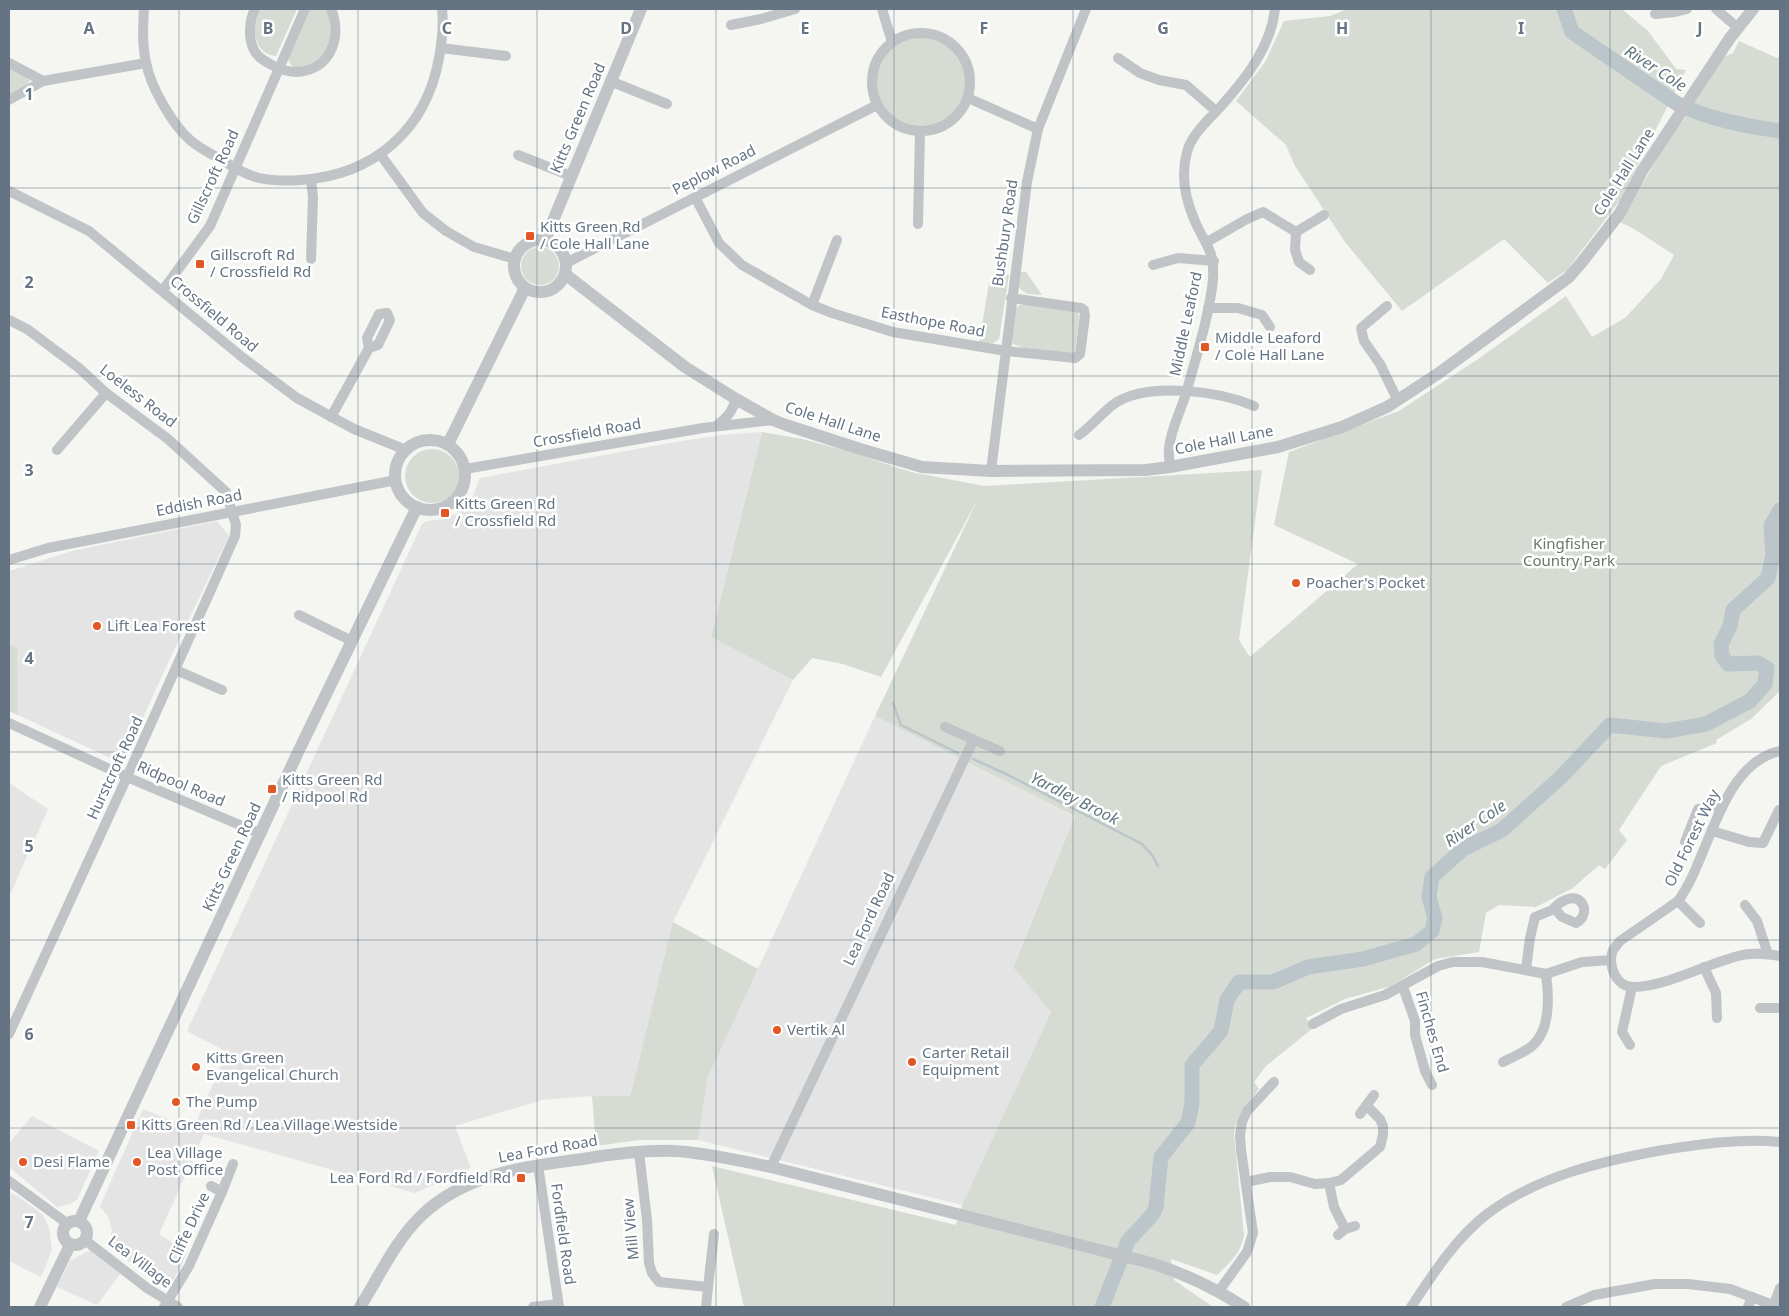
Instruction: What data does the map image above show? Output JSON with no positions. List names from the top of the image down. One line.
{"streets":{"street":["Kitts Green Road","Peplow Road","Cole Hall Lane","Gillscroft Road","Bushbury Road","Crossfield Road","Easthope Road","Middle Leaford","Loeless Road","Eddish Road","Hurstcroft Road","Ridpool Road","Old Forest Way","Lea Ford Road","Finches End","Cliffe Drive","Mill View","Fordfield Road","Lea Village"]},"crossings":[["Kitts Green Road","Peplow Road"],["Kitts Green Road","Cole Hall Lane"],["Kitts Green Road","Crossfield Road"],["Kitts Green Road","Eddish Road"],["Kitts Green Road","Ridpool Road"],["Kitts Green Road","Lea Village"],["Peplow Road","Cole Hall Lane"],["Peplow Road","Easthope Road"],["Cole Hall Lane","Bushbury Road"],["Cole Hall Lane","Crossfield Road"],["Cole Hall Lane","Middle Leaford"],["Gillscroft Road","Crossfield Road"],["Bushbury Road","Easthope Road"],["Crossfield Road","Eddish Road"],["Loeless Road","Eddish Road"],["Loeless Road","Hurstcroft Road"],["Eddish Road","Hurstcroft Road"],["Hurstcroft Road","Ridpool Road"],["Lea Ford Road","Mill View"],["Lea Ford Road","Fordfield Road"],["Cliffe Drive","Lea Village"]],"water":["River Cole","Yardley Brook"],"parks":["Kingfisher Country Park"],"places":{"transit":["Kitts Green Rd / Cole Hall Lane","Gillscroft Rd / Crossfield Rd","Middle Leaford / Cole Hall Lane","Kitts Green Rd / Crossfield Rd","Kitts Green Rd / Ridpool Rd","Kitts Green Rd / Lea Village Westside","Lea Ford Rd / Fordfield Rd"],"other":["Poacher's Pocket","Lift Lea Forest","Vertik Al","Carter Retail Equipment","Kitts Green Evangelical Church","The Pump","Desi Flame","Lea Village Post Office"]},"grid":{"columns":["A","B","C","D","E","F","G","H","I","J"],"rows":["1","2","3","4","5","6","7"]}}
